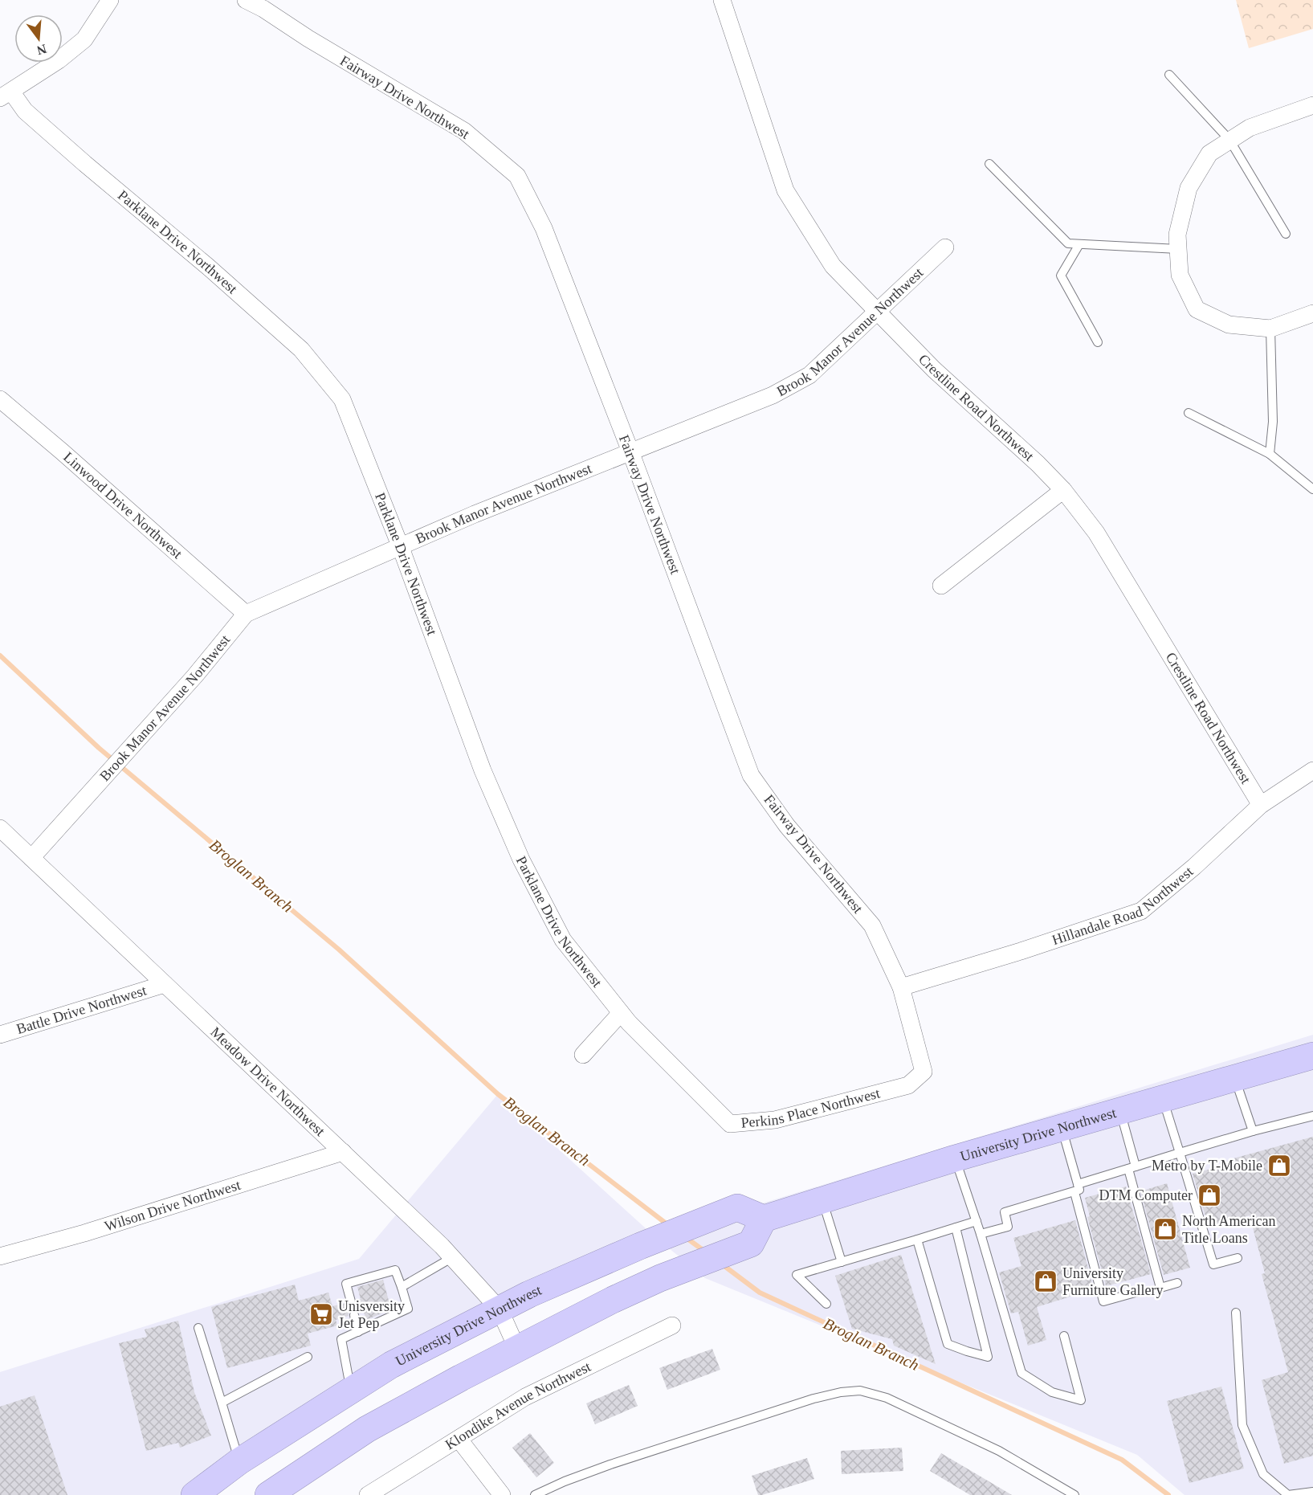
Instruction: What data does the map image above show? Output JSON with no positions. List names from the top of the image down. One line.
{"streets":{"highway":["University Drive Northwest"],"street":["Fairway Drive Northwest","Parklane Drive Northwest","Brook Manor Avenue Northwest","Crestline Road Northwest","Linwood Drive Northwest","Hillandale Road Northwest","Battle Drive Northwest","Meadow Drive Northwest","Perkins Place Northwest","Wilson Drive Northwest","Klondike Avenue Northwest"]},"crossings":[["Fairway Drive Northwest","Brook Manor Avenue Northwest"],["Fairway Drive Northwest","Hillandale Road Northwest"],["Fairway Drive Northwest","Perkins Place Northwest"],["Parklane Drive Northwest","Brook Manor Avenue Northwest"],["Parklane Drive Northwest","Perkins Place Northwest"],["Brook Manor Avenue Northwest","Crestline Road Northwest"],["Brook Manor Avenue Northwest","Linwood Drive Northwest"],["Brook Manor Avenue Northwest","Meadow Drive Northwest"],["Crestline Road Northwest","Hillandale Road Northwest"],["Battle Drive Northwest","Meadow Drive Northwest"],["Meadow Drive Northwest","University Drive Northwest"],["Meadow Drive Northwest","Wilson Drive Northwest"]],"water":["Broglan Branch"],"places":{"shop":["Metro by T-Mobile","DTM Computer","North American Title Loans","University Furniture Gallery"],"supermarket":["Unisversity Jet Pep"]},"north":"bottom"}
